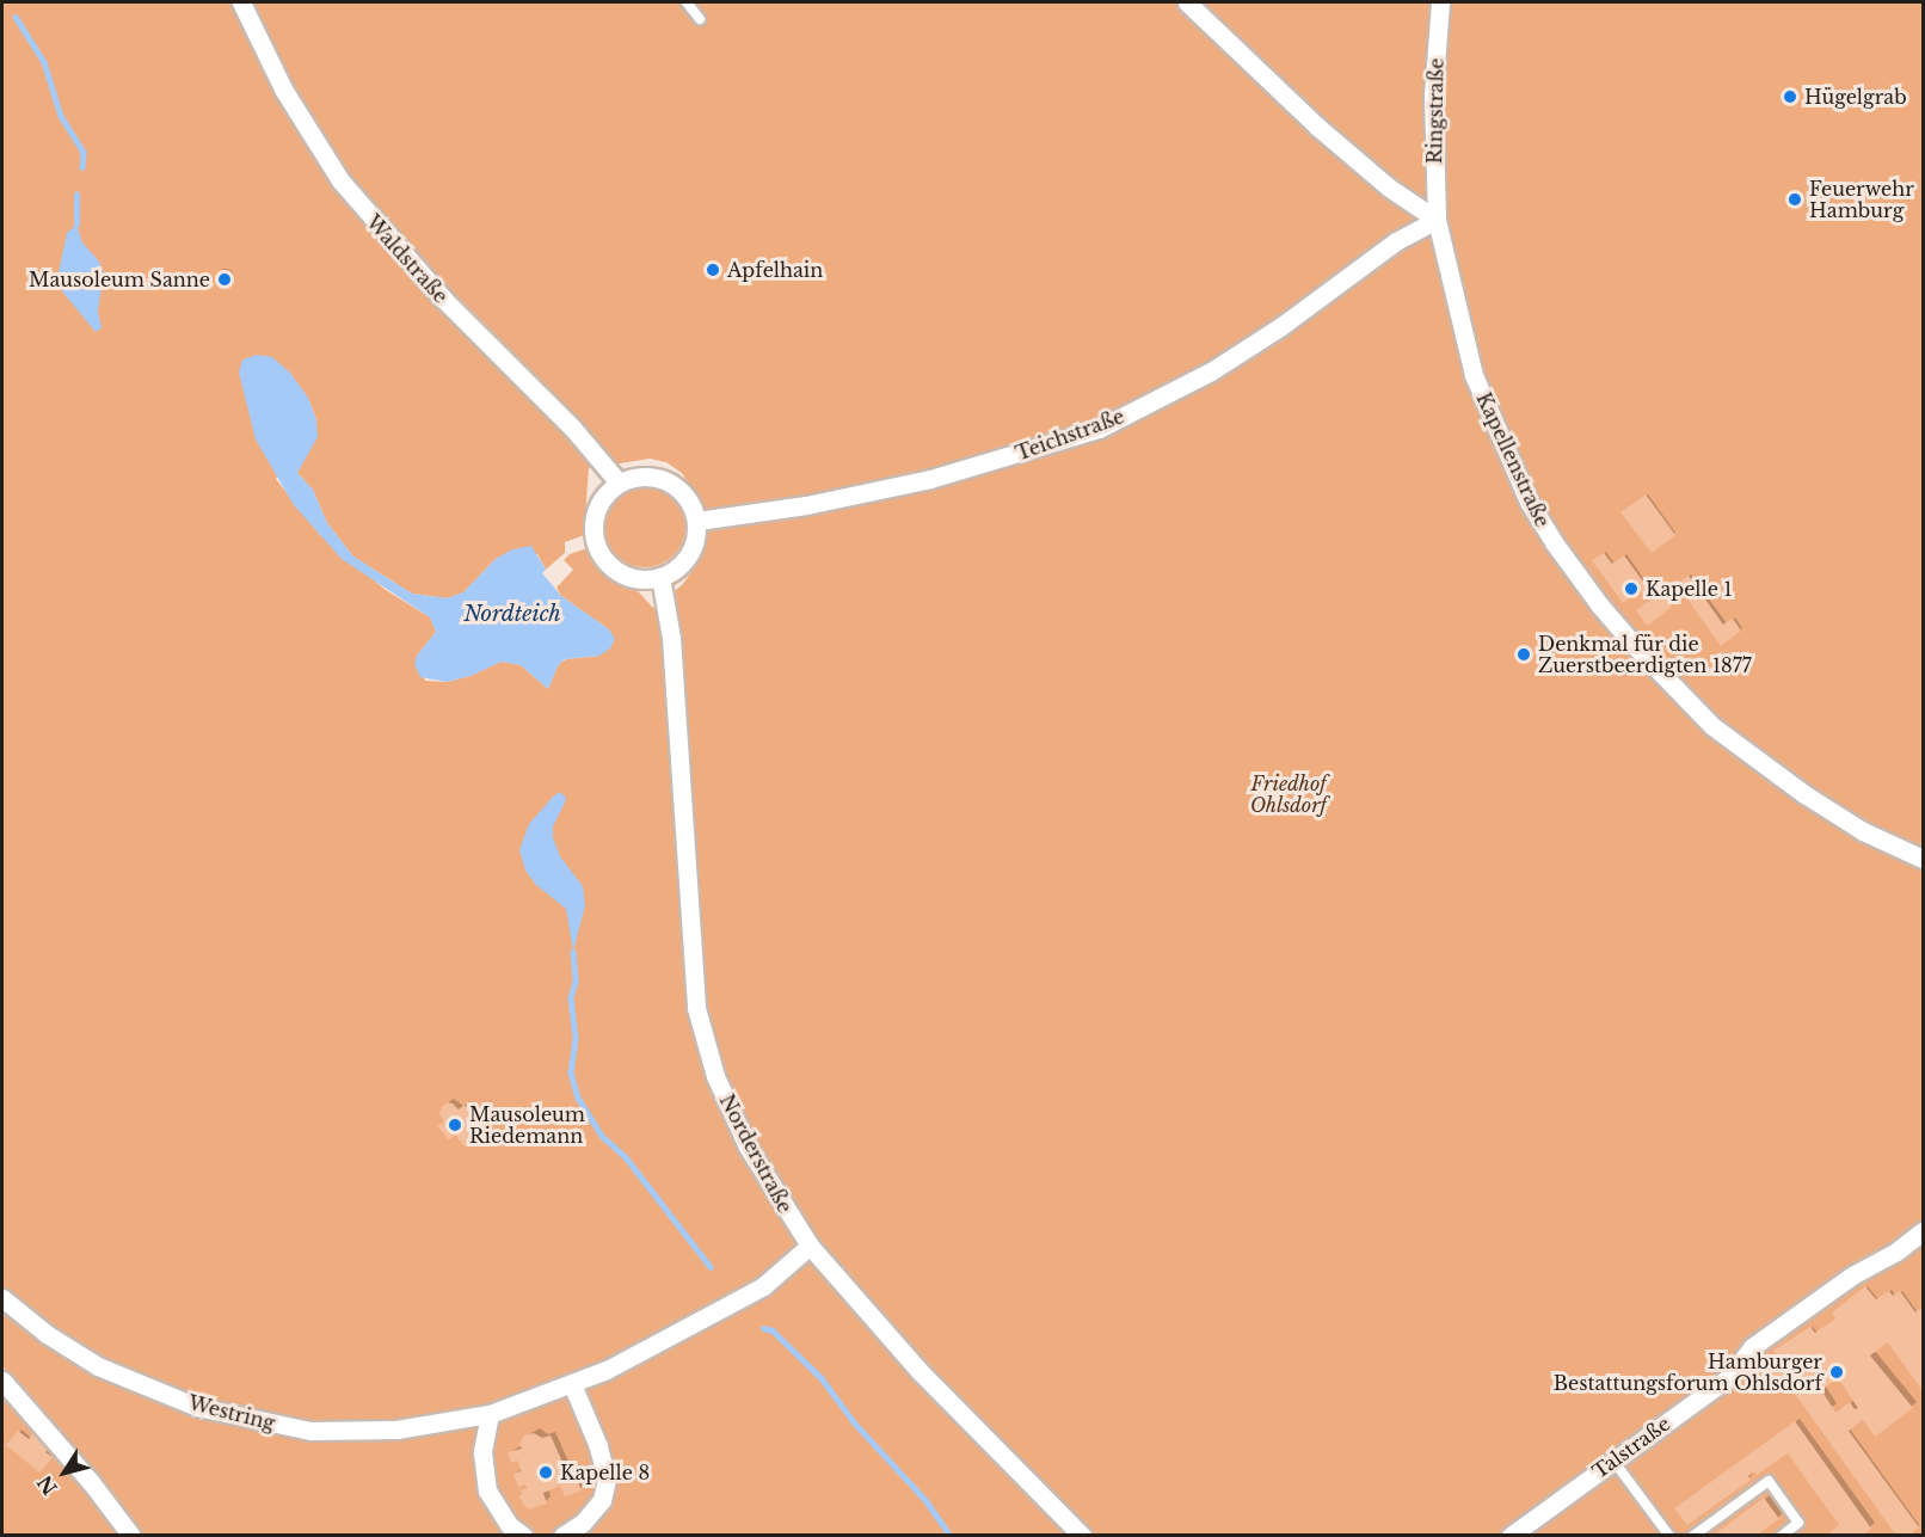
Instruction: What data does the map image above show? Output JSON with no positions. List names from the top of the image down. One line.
{"streets":{"street":["Ringstraße","Waldstraße","Teichstraße","Kapellenstraße","Norderstraße","Westring","Talstraße"]},"crossings":[["Ringstraße","Teichstraße"],["Ringstraße","Kapellenstraße"],["Waldstraße","Teichstraße"],["Waldstraße","Norderstraße"],["Teichstraße","Kapellenstraße"],["Teichstraße","Norderstraße"],["Norderstraße","Westring"]],"water":["Nordteich"],"parks":["Friedhof Ohlsdorf"],"places":["Hügelgrab","Feuerwehr Hamburg","Apfelhain","Mausoleum Sanne","Kapelle 1","Denkmal für die Zuerstbeerdigten 1877","Mausoleum Riedemann","Hamburger Bestattungsforum Ohlsdorf","Kapelle 8"],"north":"bottom left"}
